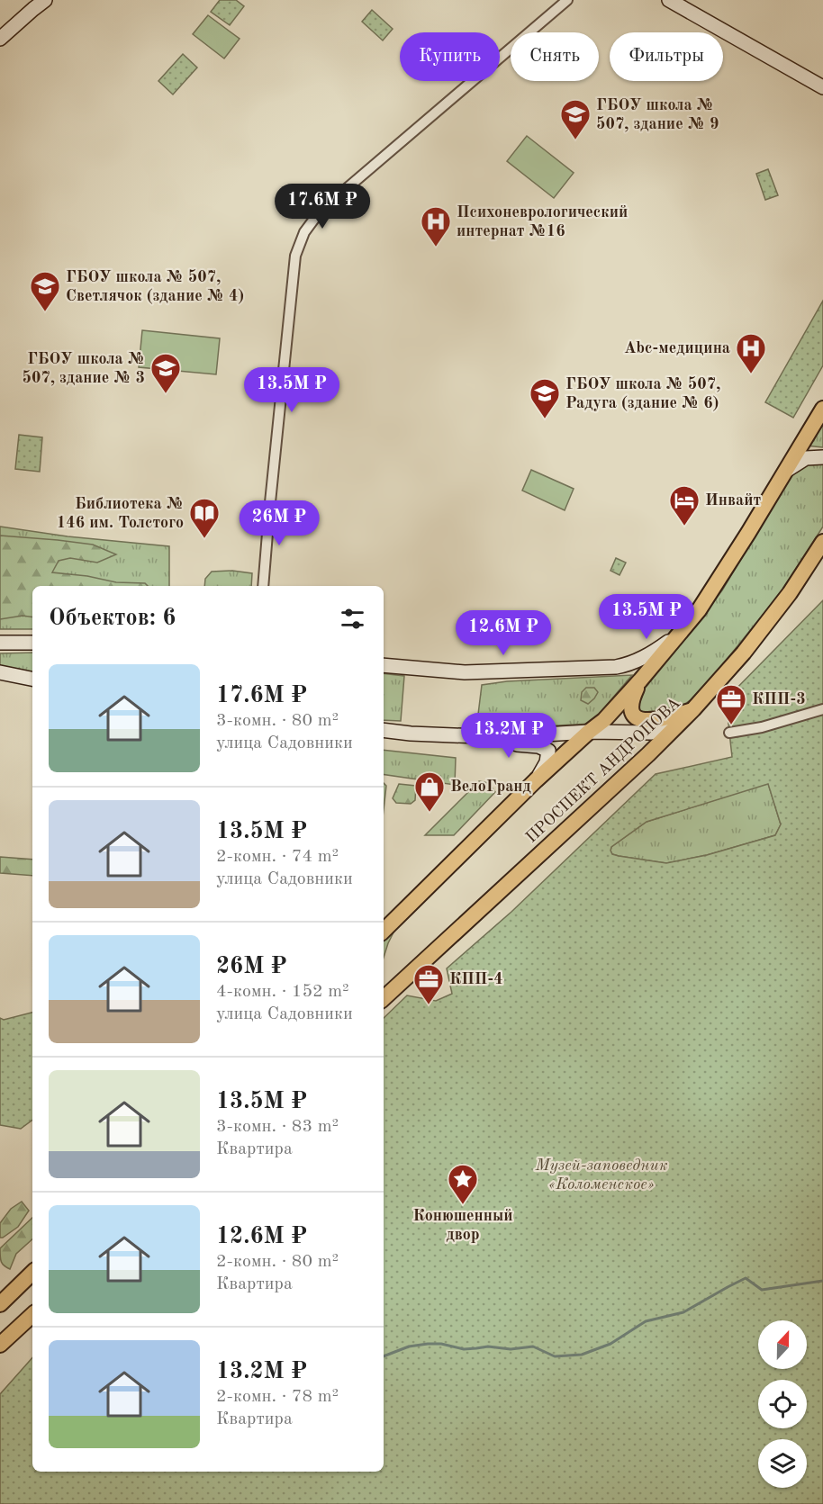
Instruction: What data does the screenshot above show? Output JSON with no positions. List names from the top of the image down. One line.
{"streets":{"main road":["ПРОСПЕКТ АНДРОПОВА"]},"parks":["Музей-заповедник «Коломенское»"],"places":{"school or university":["ГБОУ школа № 507, здание № 9","ГБОУ школа № 507, Светлячок (здание № 4)","ГБОУ школа № 507, здание № 3","ГБОУ школа № 507, Радуга (здание № 6)"],"hospital":["Психоневрологический интернат №16","Abc-медицина"],"hotel":["Инвайт"],"library":["Библиотека № 146 им. Толстого"],"office":["КПП-3","КПП-4"],"shop":["ВелоГранд"],"place":["Конюшенный двор"]},"north":"top","page":{"chip":["Купить","Снять","Фильтры"],"price":["17.6M ₽","13.5M ₽","26M ₽","13.5M ₽","12.6M ₽","13.2M ₽"],"heading":"Объектов: 6","list":[{"name":"17.6M ₽","note":"3-комн. · 80 m² · улица Садовники"},{"name":"13.5M ₽","note":"2-комн. · 74 m² · улица Садовники"},{"name":"26M ₽","note":"4-комн. · 152 m² · улица Садовники"},{"name":"13.5M ₽","note":"3-комн. · 83 m² · Квартира"},{"name":"12.6M ₽","note":"2-комн. · 80 m² · Квартира"},{"name":"13.2M ₽","note":"2-комн. · 78 m² · Квартира"}]}}
